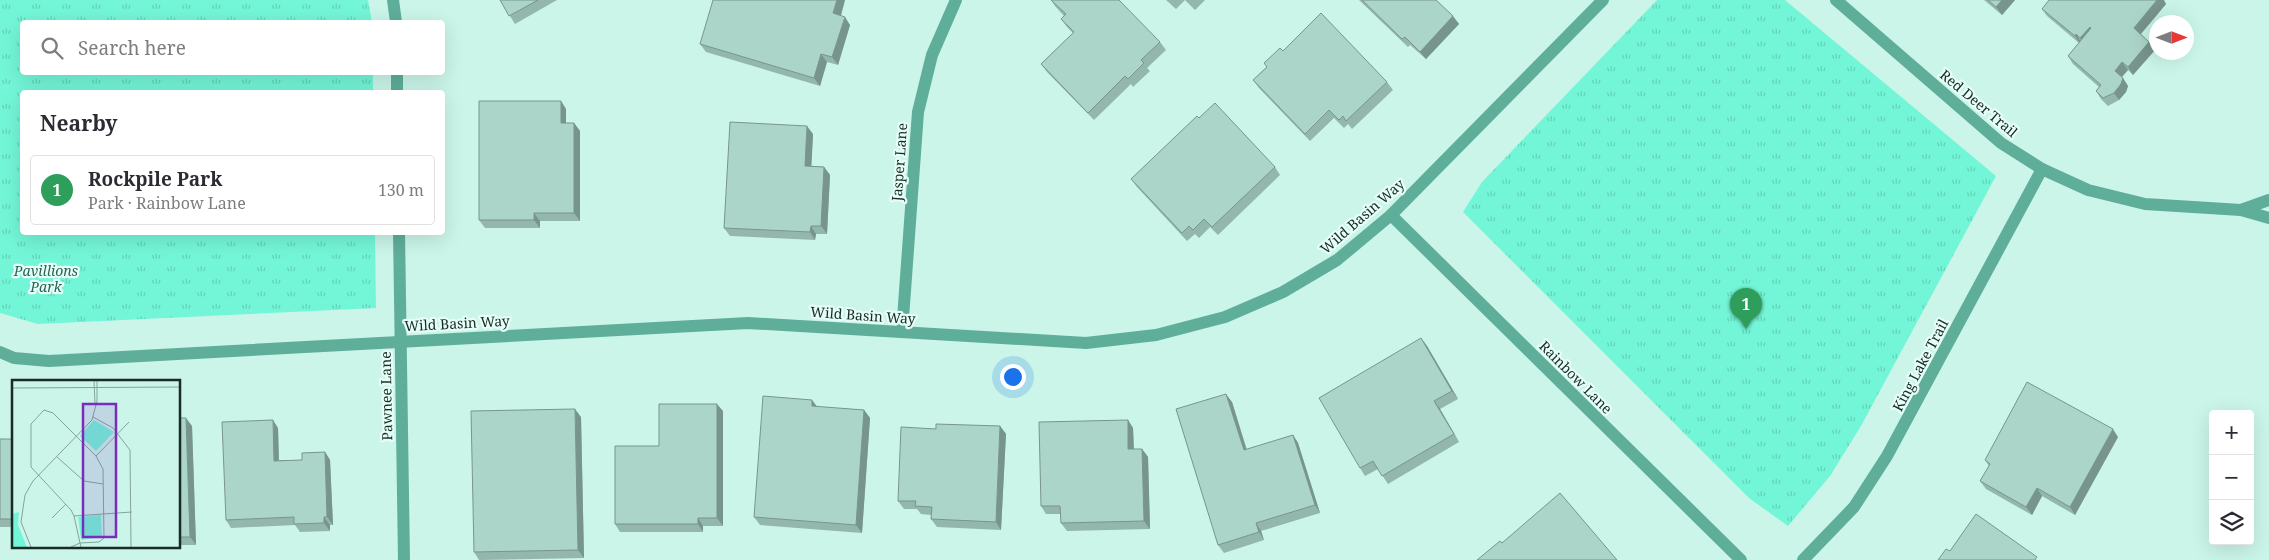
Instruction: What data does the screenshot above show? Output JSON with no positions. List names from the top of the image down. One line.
{"streets":{"street":["Red Deer Trail","Jasper Lane","Wild Basin Way","King Lake Trail","Rainbow Lane","Pawnee Lane"]},"crossings":[["Red Deer Trail","King Lake Trail"],["Jasper Lane","Wild Basin Way"],["Wild Basin Way","Rainbow Lane"],["Wild Basin Way","Pawnee Lane"]],"parks":["Pavillions Park"],"north":"right","page":{"search":"Search here","heading":"Nearby","list":[{"mark":"1","name":"Rockpile Park","note":"Park · Rainbow Lane","value":"130 m"}],"pins":"1","map_buttons":["+","−"]}}
